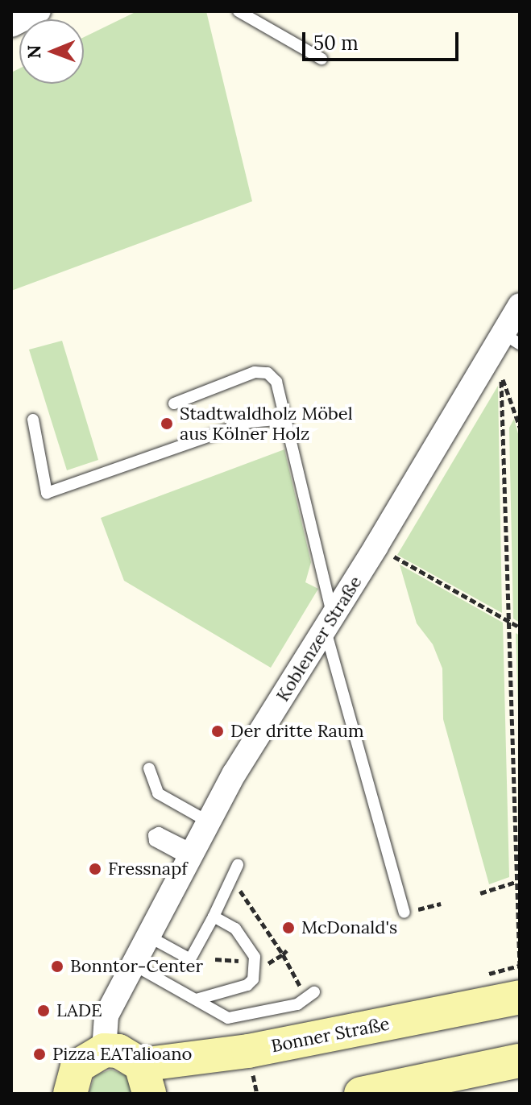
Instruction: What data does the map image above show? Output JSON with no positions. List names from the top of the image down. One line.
{"streets":{"main road":["Bonner Straße"],"street":["Koblenzer Straße"]},"places":["Stadtwaldholz Möbel aus Kölner Holz","Der dritte Raum","Fressnapf","McDonald's","Bonntor-Center","LADE","Pizza EATalioano"],"scale_bar":"50 m","north":"left"}
